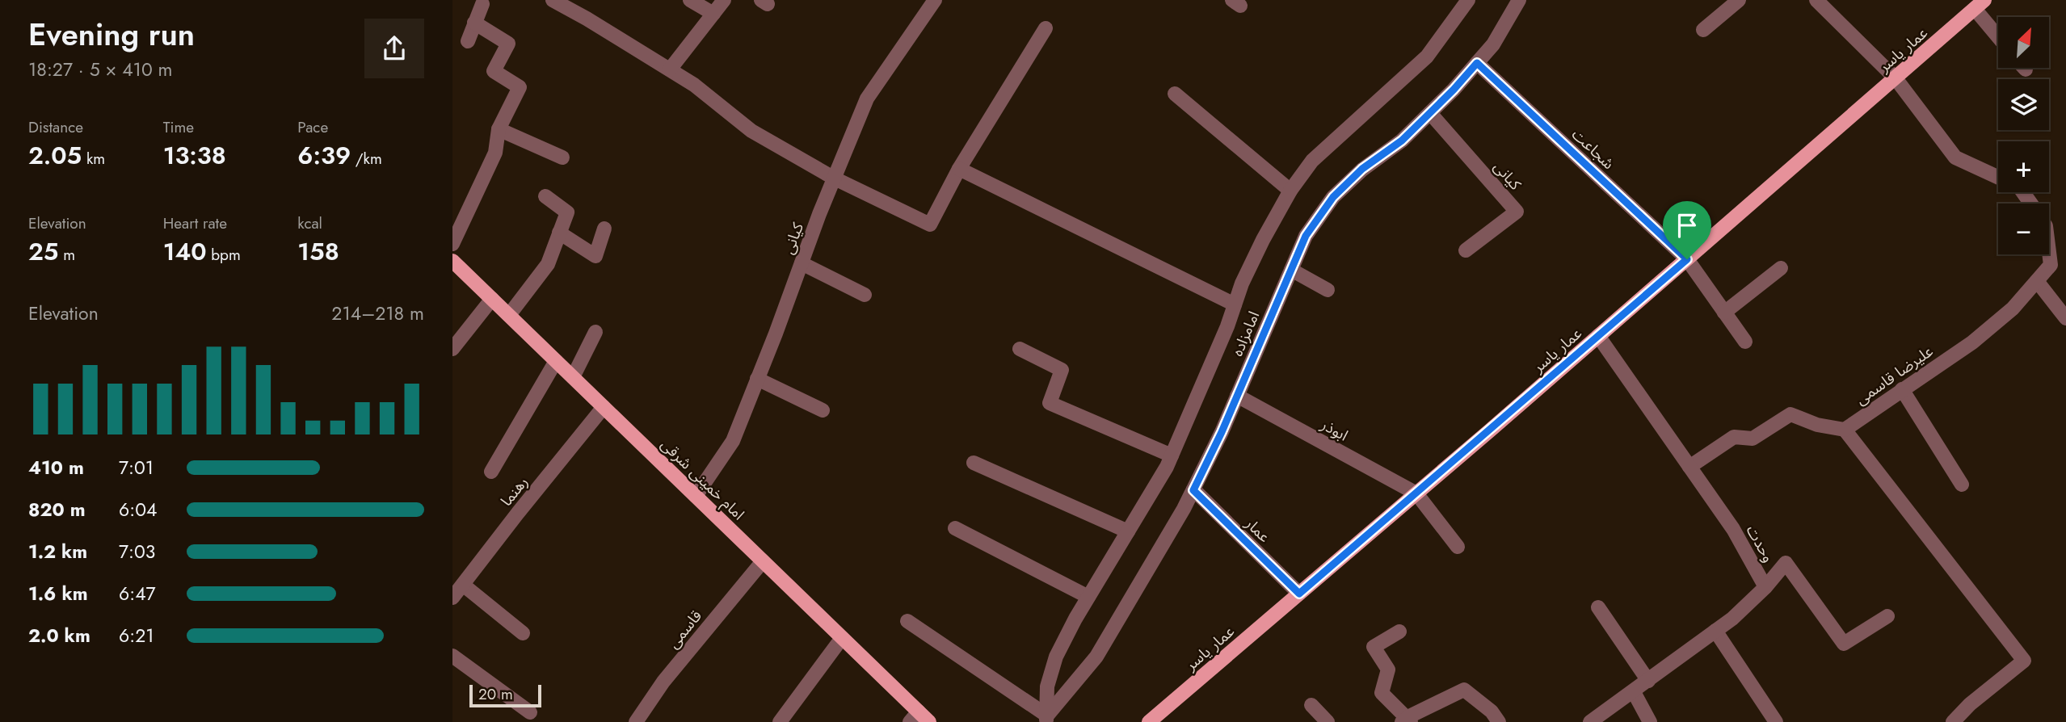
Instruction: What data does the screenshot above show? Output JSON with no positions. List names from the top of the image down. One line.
{"streets":{"main road":["عمار یاسر","امام خمینی شرقی"],"street":["شجاعت","کیانی","امامزاده","علیرضا قاسمی","ابوذر","رهنما","عمار","وحدت","قاسمی"]},"crossings":[["عمار یاسر","شجاعت"],["عمار یاسر","علیرضا قاسمی"],["عمار یاسر","ابوذر"],["عمار یاسر","عمار"],["عمار یاسر","وحدت"],["شجاعت","امامزاده"],["کیانی","امامزاده"],["کیانی","امام خمینی شرقی"],["امامزاده","ابوذر"],["امامزاده","عمار"],["امام خمینی شرقی","رهنما"],["امام خمینی شرقی","قاسمی"]],"scale_bar":"20 m","north":"top right","page":{"heading":["Evening run","18:27 · 5 × 410 m"],"map_buttons":["+","−"],"stats":[["Distance","2.05 km"],["Time","13:38"],["Pace","6:39 /km"],["Elevation","25 m"],["Heart rate","140 bpm"],["kcal","158"]],"chart":["Elevation","214–218 m"],"list":[{"name":"410 m","note":"7:01"},{"name":"820 m","note":"6:04"},{"name":"1.2 km","note":"7:03"},{"name":"1.6 km","note":"6:47"},{"name":"2.0 km","note":"6:21"}],"scale":"20 m"}}
